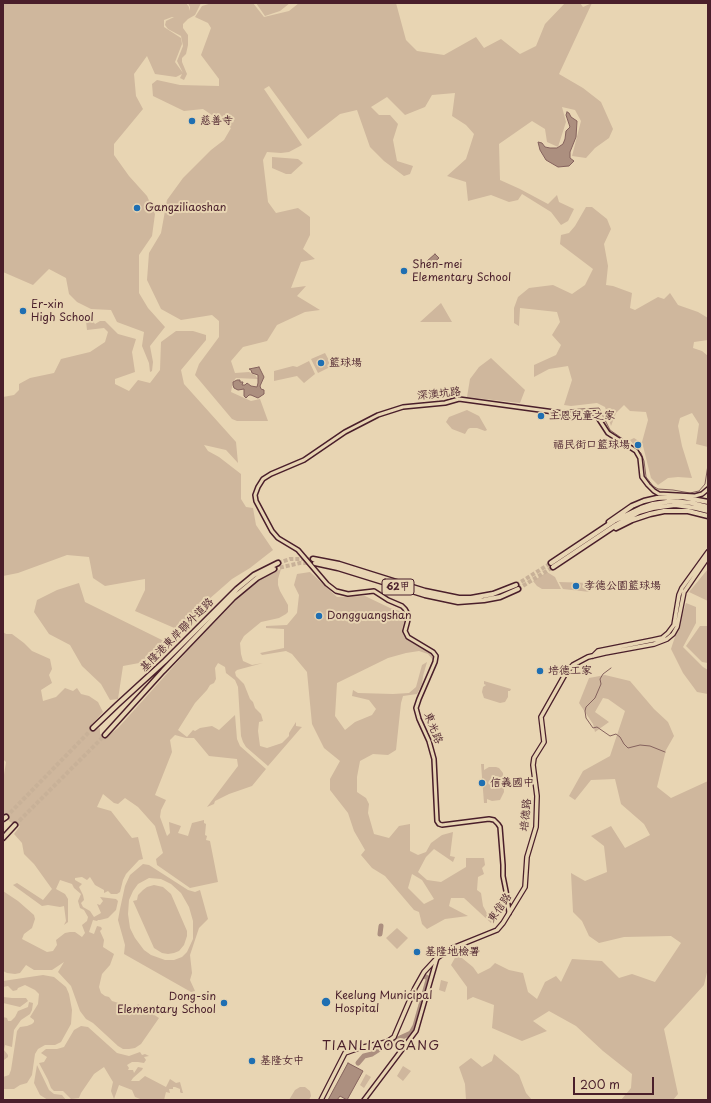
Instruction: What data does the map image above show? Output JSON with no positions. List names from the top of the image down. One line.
{"streets":{"highway":["62甲","基隆港東岸聯外道路"],"main road":["培德路","東信路"],"street":["深澳坑路","東光路"]},"crossings":[["深澳坑路","東光路"],["東光路","東信路"],["培德路","東信路"]],"districts":["TIANLIAOGANG"],"places":["慈善寺","Gangziliaoshan","Shen-mei Elementary School","Er-xin High School","籃球場","主恩兒童之家","福民街口籃球場","孝德公園籃球場","Dongguangshan","培德工家","信義國中","基隆地檢署","Keelung Municipal Hospital","Dong-sin Elementary School","基隆女中"],"scale_bar":"200 m"}
